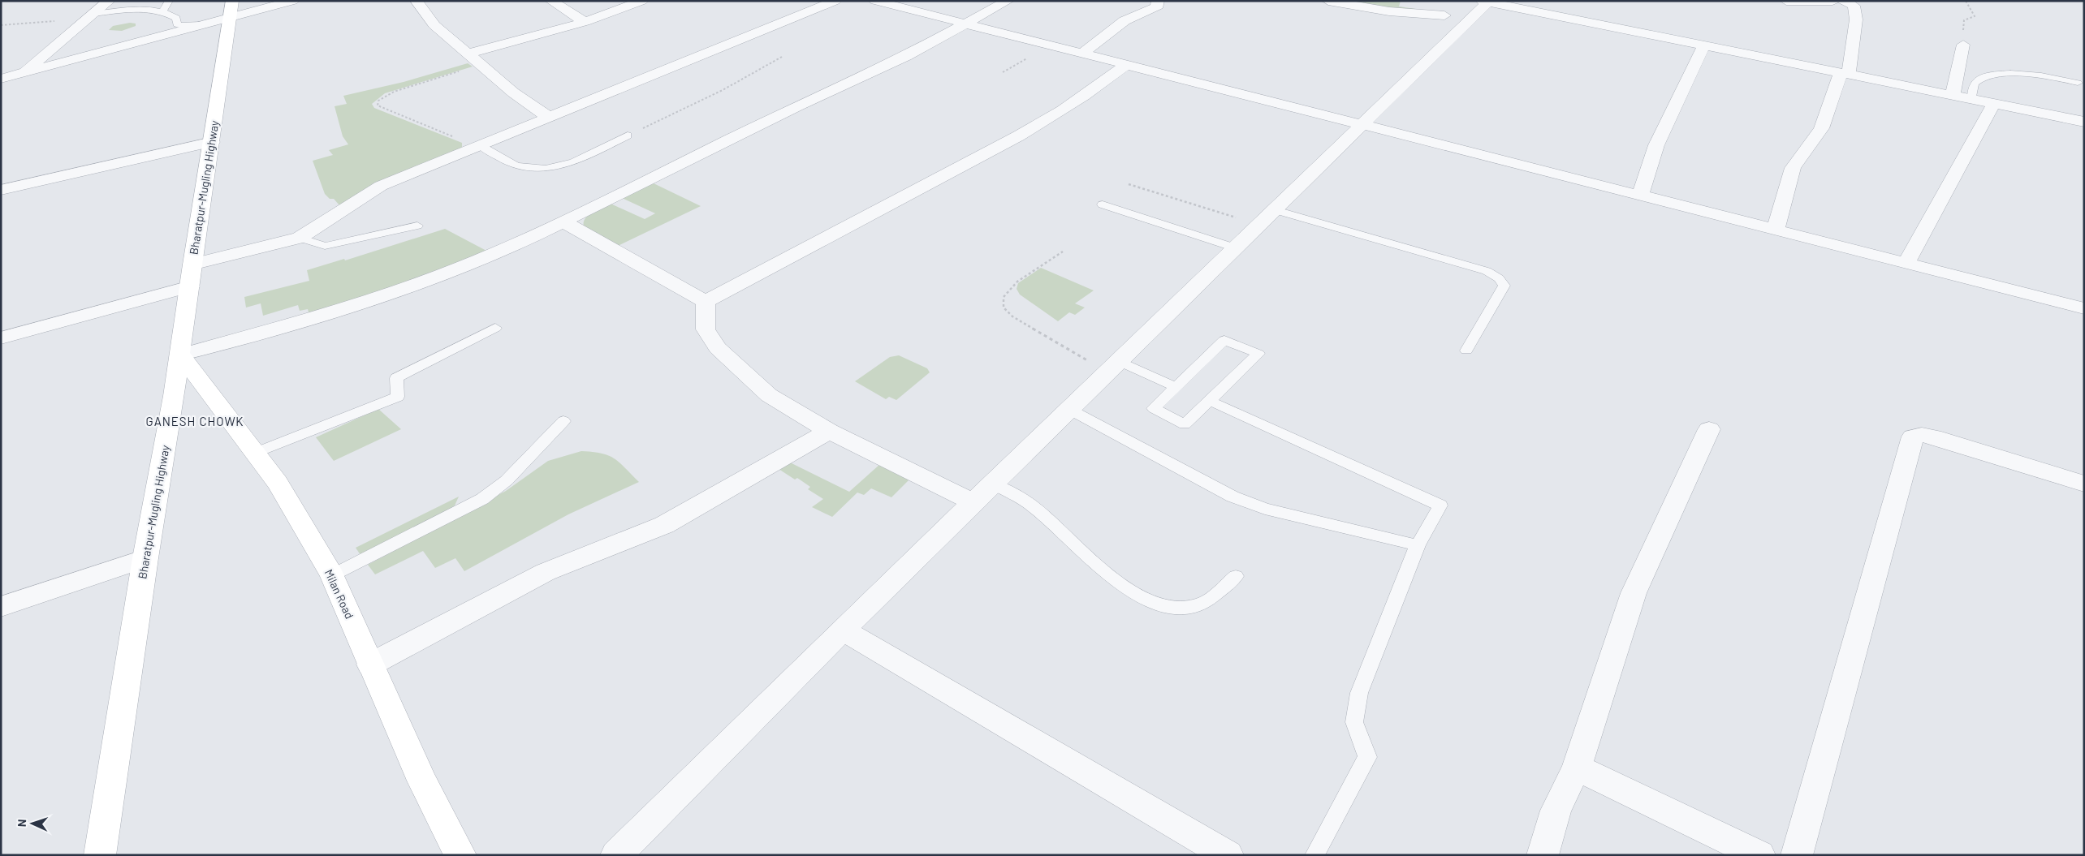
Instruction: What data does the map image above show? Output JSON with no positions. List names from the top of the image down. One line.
{"streets":{"main road":["Bharatpur-Mugling Highway","Milan Road"]},"crossings":[["Bharatpur-Mugling Highway","Milan Road"]],"districts":["GANESH CHOWK"],"north":"left"}
